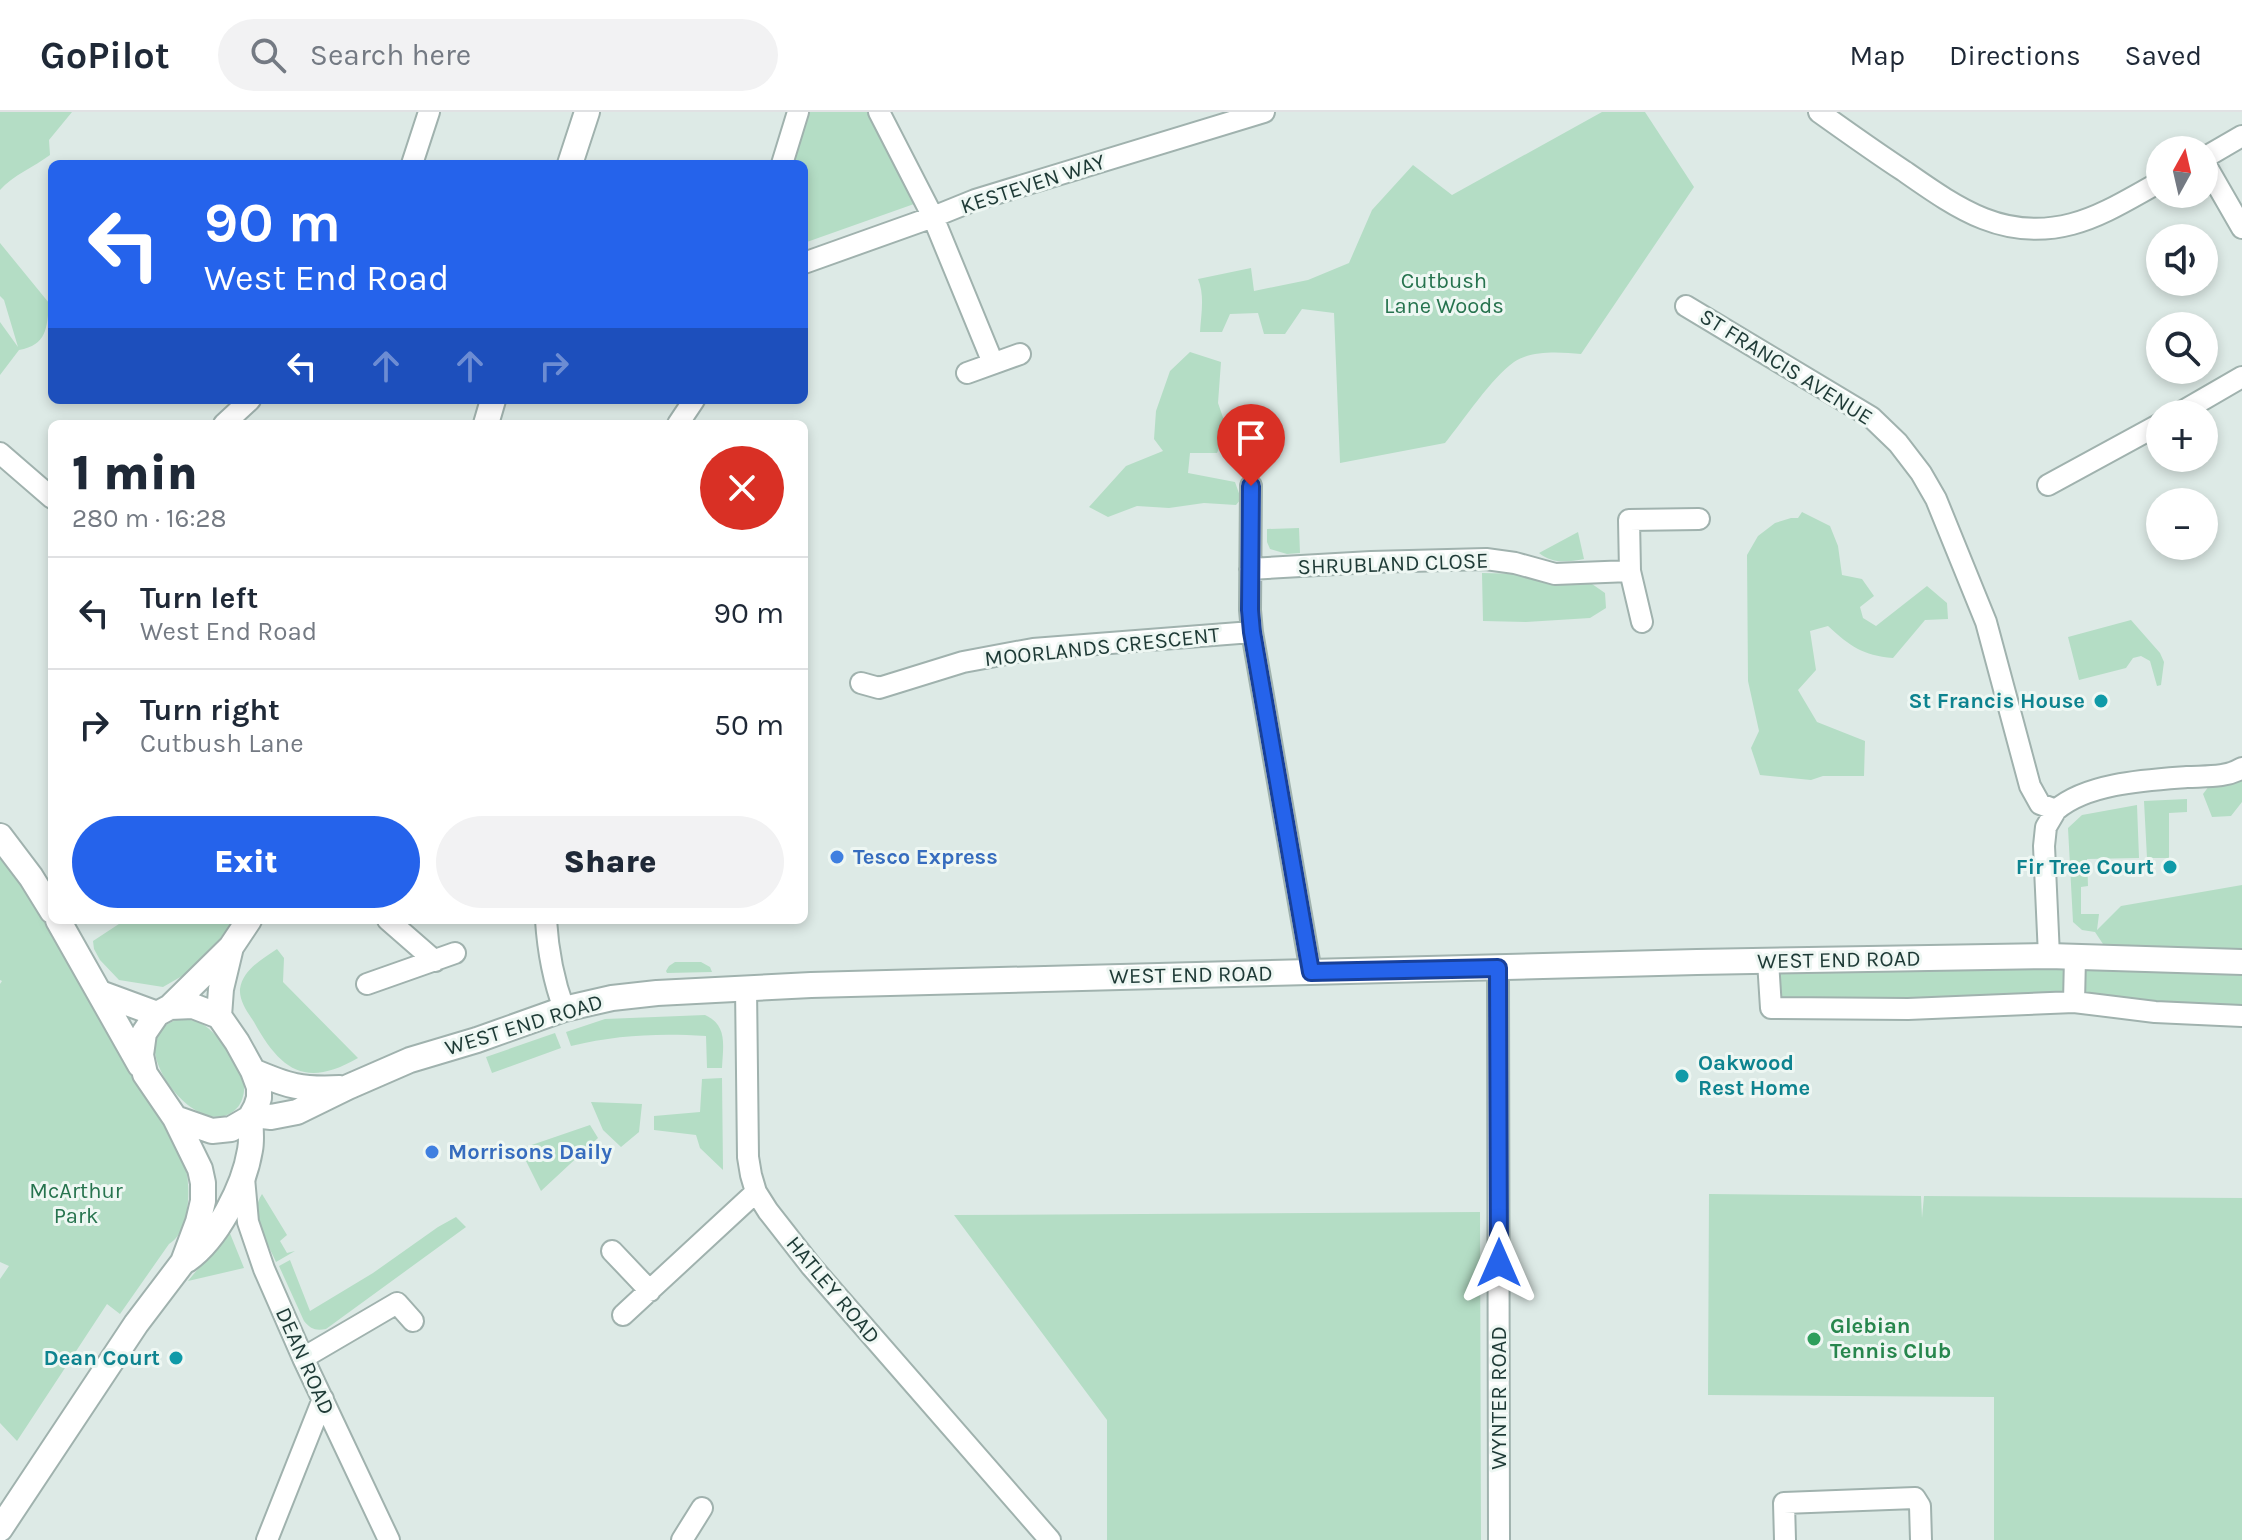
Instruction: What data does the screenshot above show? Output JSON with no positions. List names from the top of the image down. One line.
{"streets":{"street":["KESTEVEN WAY","ST FRANCIS AVENUE","SHRUBLAND CLOSE","MOORLANDS CRESCENT","WEST END ROAD","HATLEY ROAD","DEAN ROAD","WYNTER ROAD"]},"crossings":[["WEST END ROAD","HATLEY ROAD"],["WEST END ROAD","WYNTER ROAD"]],"parks":["Cutbush Lane Woods","McArthur Park"],"places":["St Francis House","Tesco Express","Fir Tree Court","Oakwood Rest Home","Morrisons Daily","Glebian Tennis Club","Dean Court"],"north":"top","page":{"header":"GoPilot","search":"Search here","nav":["Map","Directions","Saved"],"map_buttons":["+","−"],"turn":["90 m","West End Road"],"heading":["1 min","280 m · 16:28"],"list":[{"name":"Turn left","note":"West End Road","value":"90 m"},{"name":"Turn right","note":"Cutbush Lane","value":"50 m"}],"buttons":["Exit","Share"]}}
